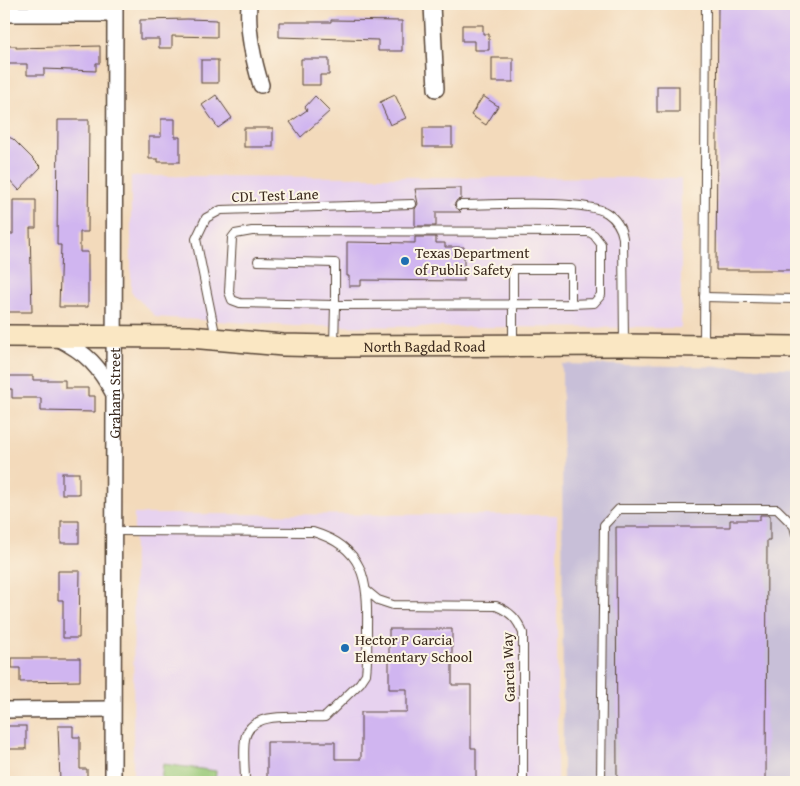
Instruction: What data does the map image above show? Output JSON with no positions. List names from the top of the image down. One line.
{"streets":{"street":["North Bagdad Road","Graham Street"],"lane":["CDL Test Lane","Garcia Way"]},"crossings":[["CDL Test Lane","North Bagdad Road"],["North Bagdad Road","Graham Street"]],"places":["Texas Department of Public Safety","Hector P Garcia Elementary School"]}
